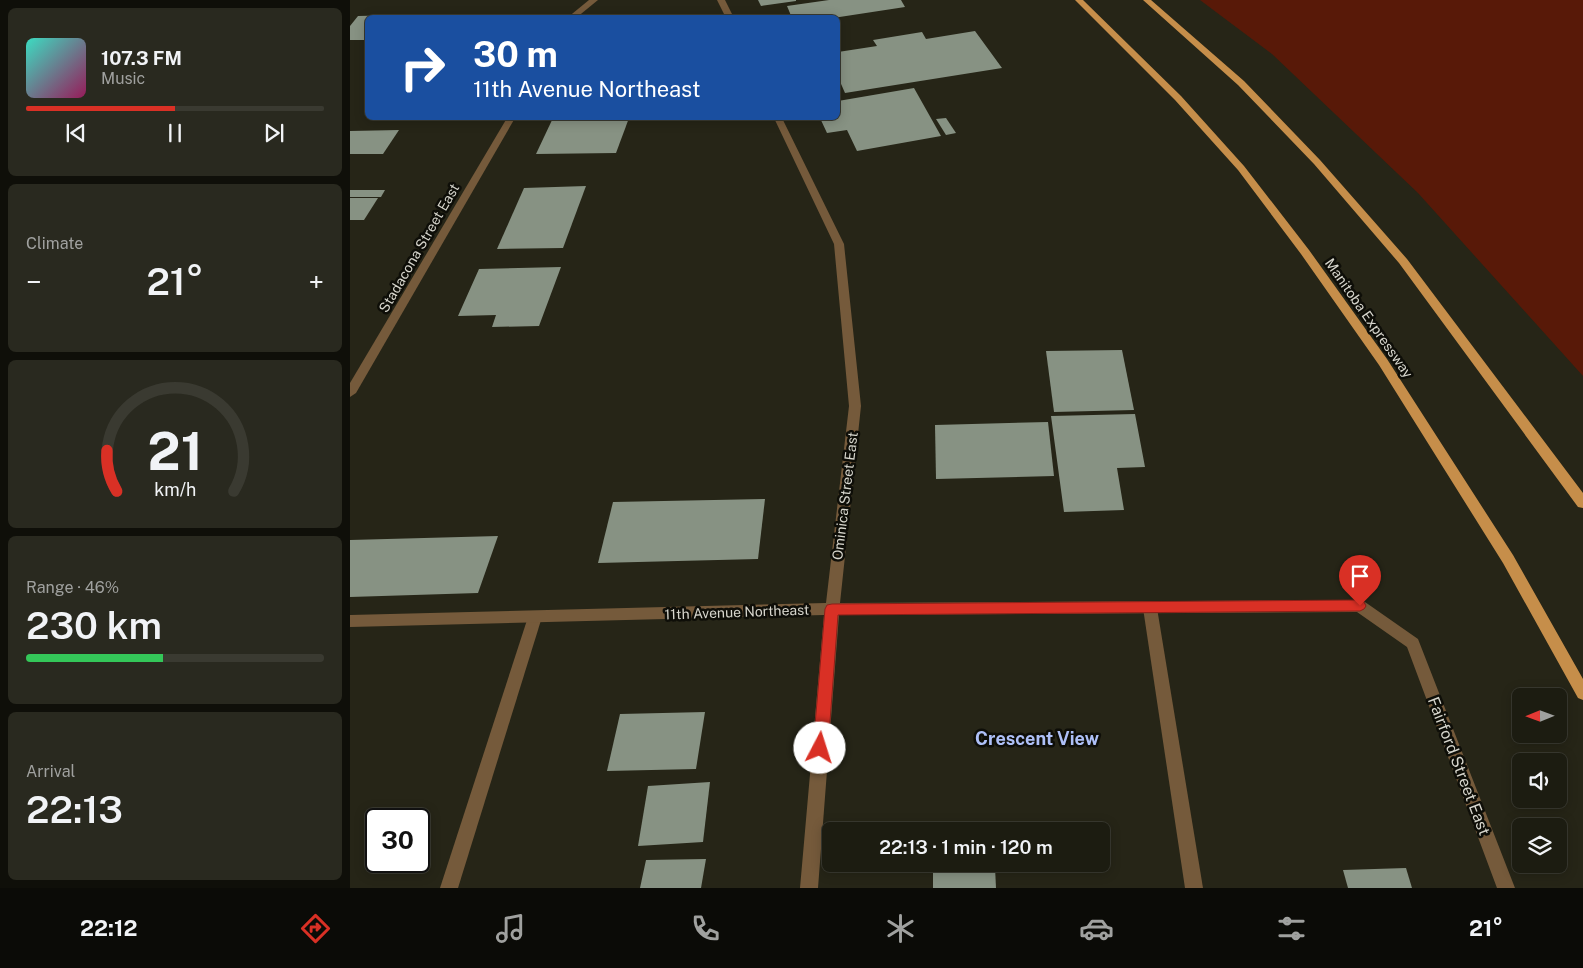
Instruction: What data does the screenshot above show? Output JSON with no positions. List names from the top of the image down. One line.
{"streets":{"main road":["Manitoba Expressway"],"street":["Stadacona Street East","Ominica Street East","11th Avenue Northeast","Fairford Street East"]},"crossings":[["Ominica Street East","11th Avenue Northeast"],["11th Avenue Northeast","Fairford Street East"]],"districts":["Crescent View"],"north":"left","page":{"turn":["30 m","11th Avenue Northeast"],"song":["107.3 FM","Music"],"tile":["Climate",["Range · 46%","230 km"],["Arrival","22:13"]],"heat":["−","21°","+"],"limit":"30","trip":"22:13 · 1 min · 120 m","tabs":["22:12","21°"],"gauge":["21","km/h"]}}
